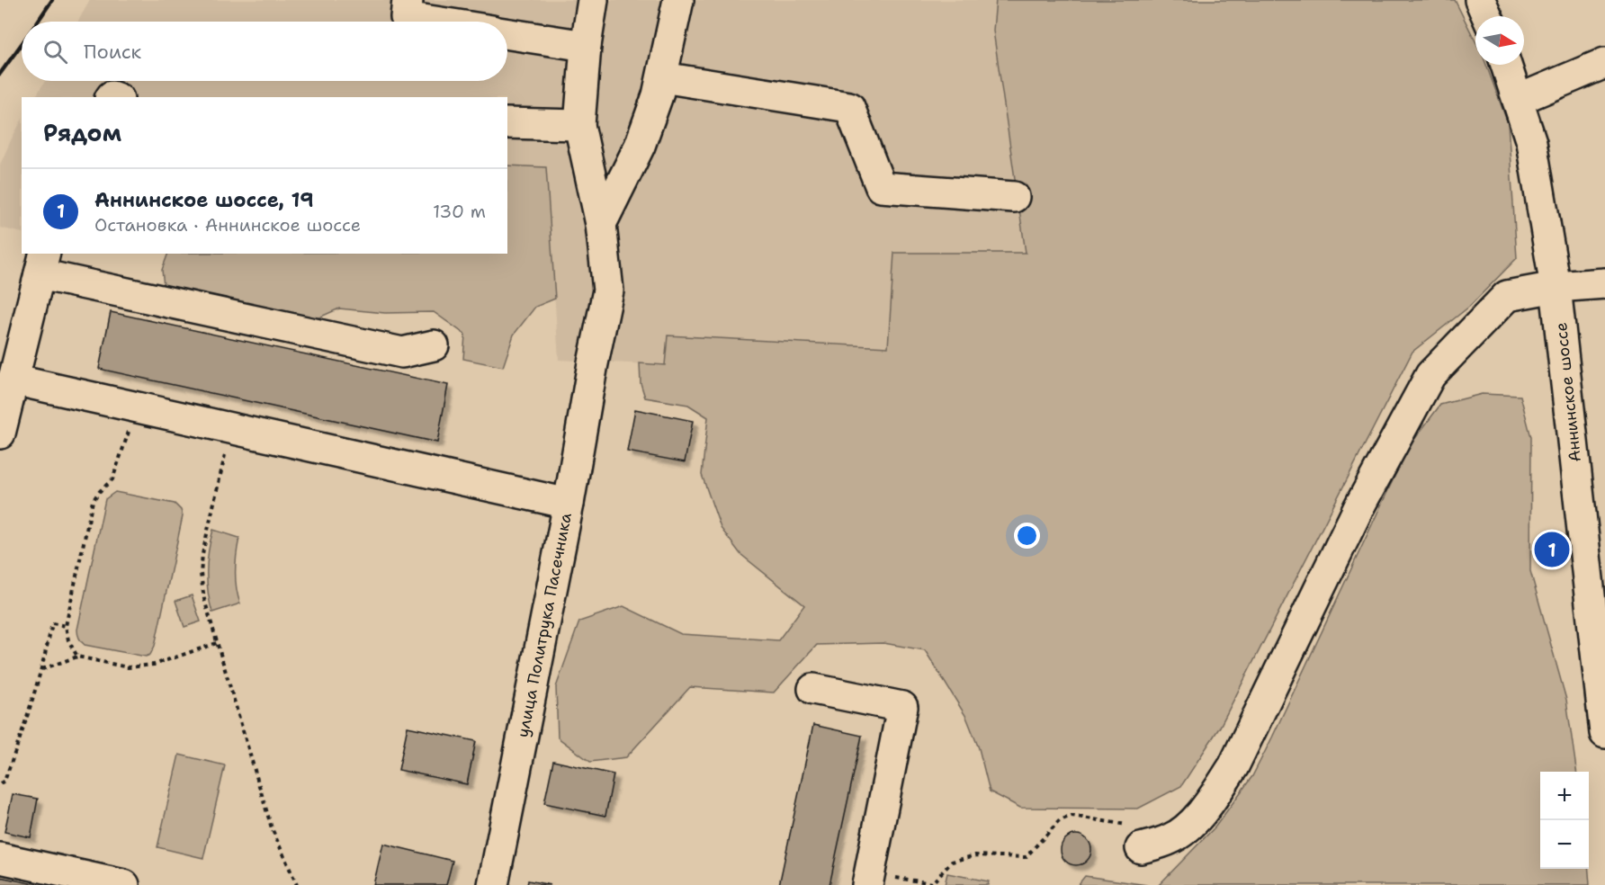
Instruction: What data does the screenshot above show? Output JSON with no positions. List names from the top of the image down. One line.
{"streets":{"street":["Аннинское шоссе","улица Политрука Пасечника"]},"north":"right","page":{"search":"Поиск","heading":"Рядом","list":[{"mark":"1","name":"Аннинское шоссе, 19","note":"Остановка · Аннинское шоссе","value":"130 m"}],"pins":"1","map_buttons":["+","−"]}}
